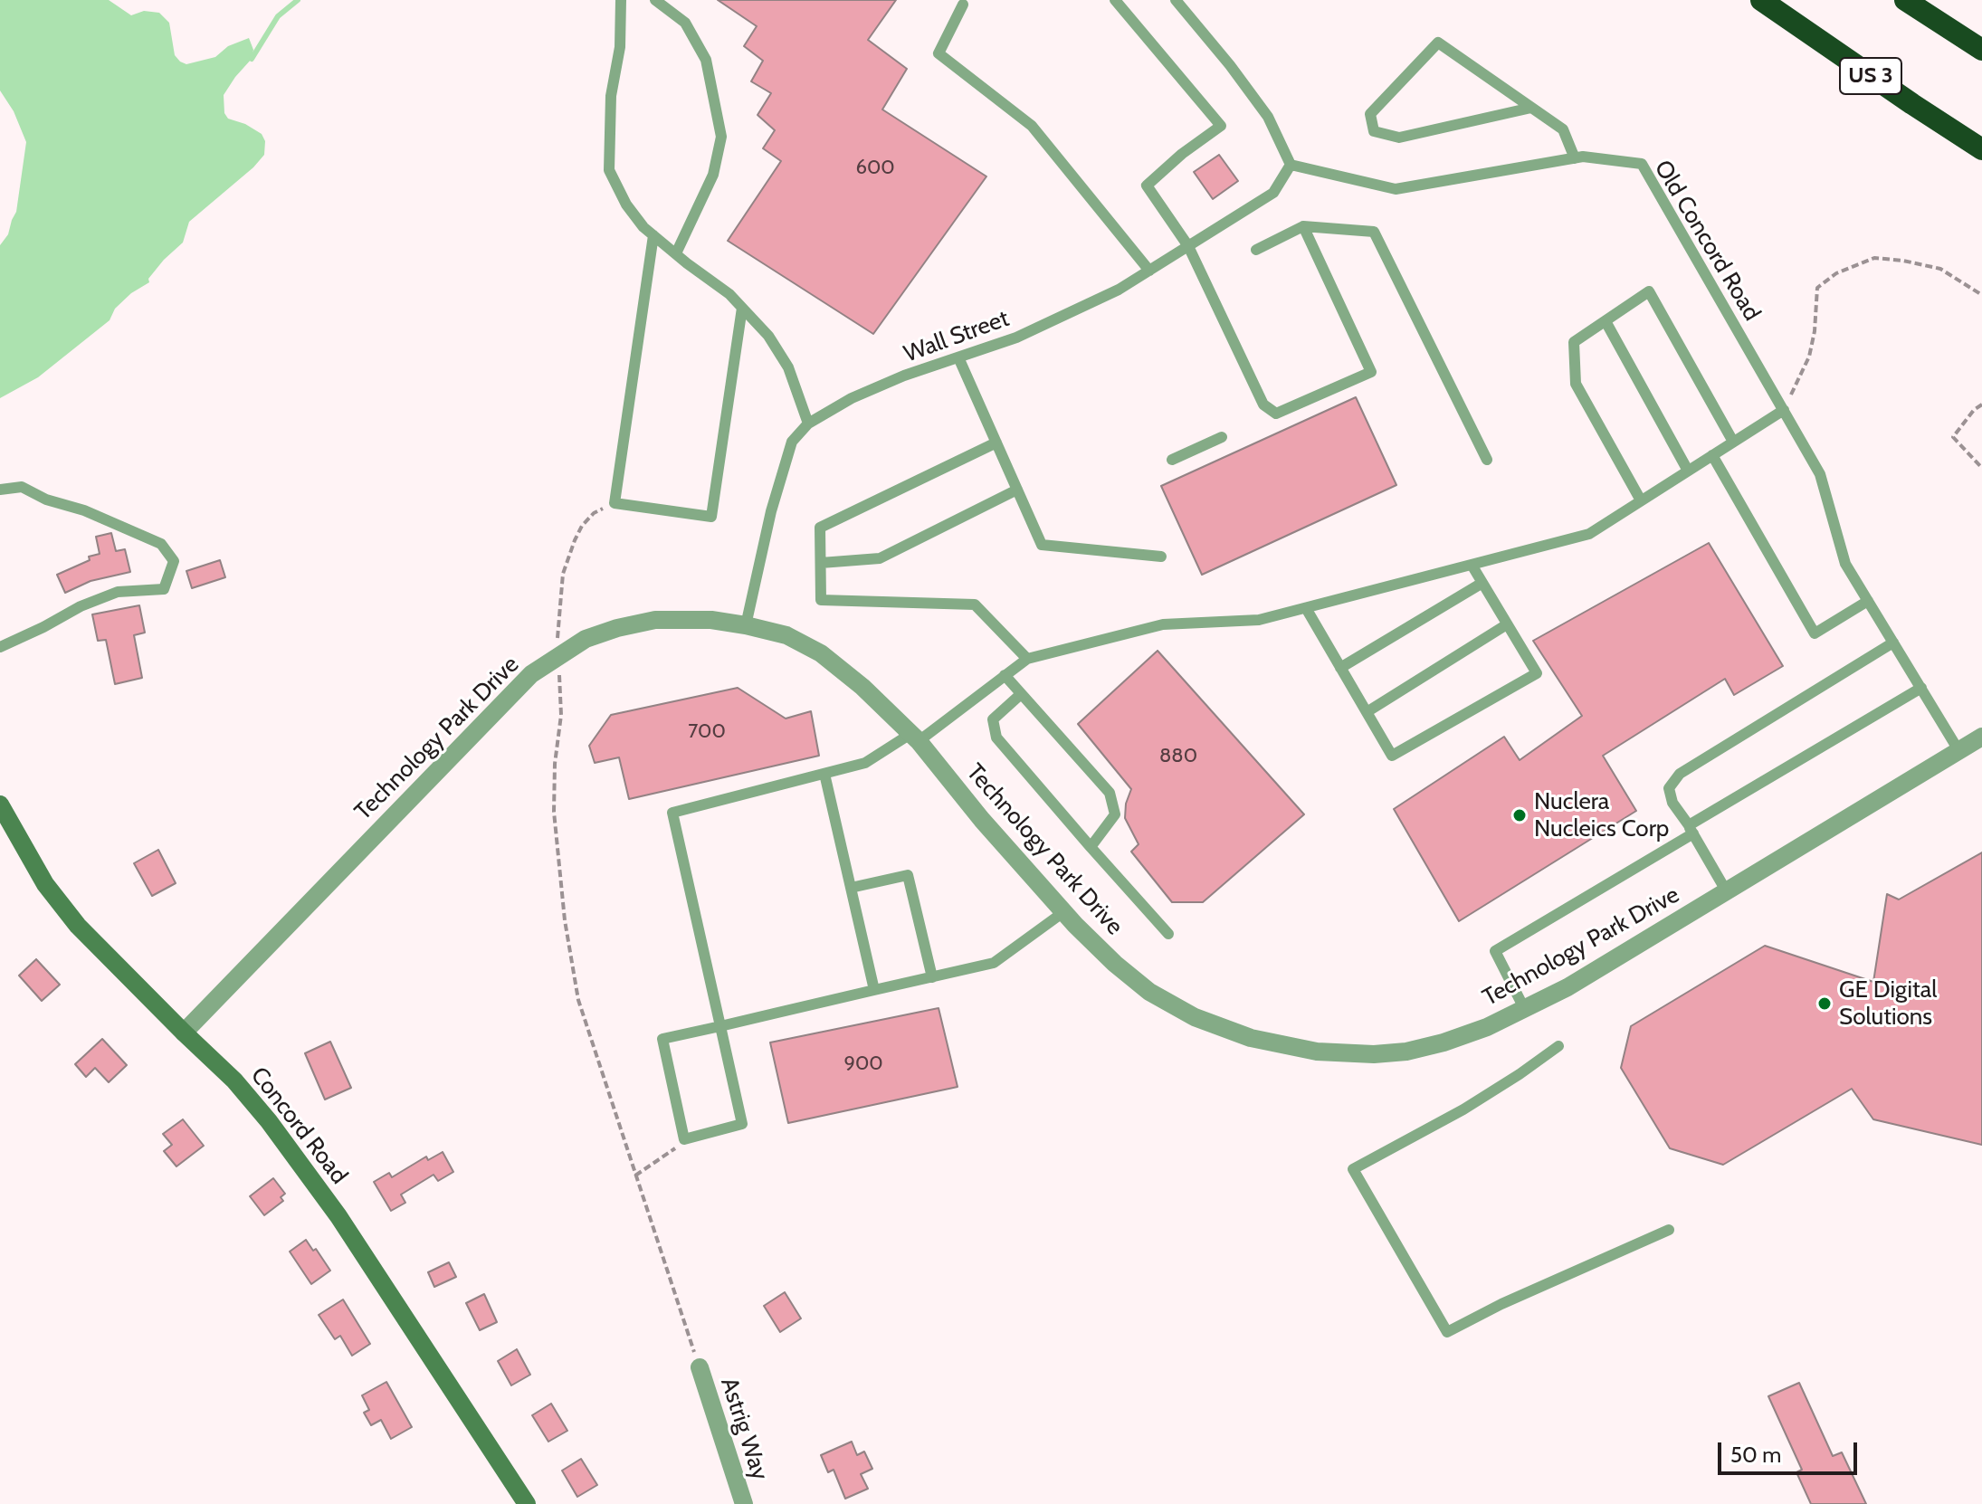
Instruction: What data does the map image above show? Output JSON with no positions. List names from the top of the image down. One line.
{"streets":{"highway":["US 3"],"main road":["Concord Road"],"street":["Technology Park Drive","Astrig Way"],"lane":["Old Concord Road","Wall Street"]},"crossings":[["Old Concord Road","Wall Street"],["Old Concord Road","Technology Park Drive"],["Wall Street","Technology Park Drive"],["Technology Park Drive","Concord Road"]],"places":["Nuclera Nucleics Corp","GE Digital Solutions"],"house_numbers":["600","700","880","900"],"scale_bar":"50 m"}
